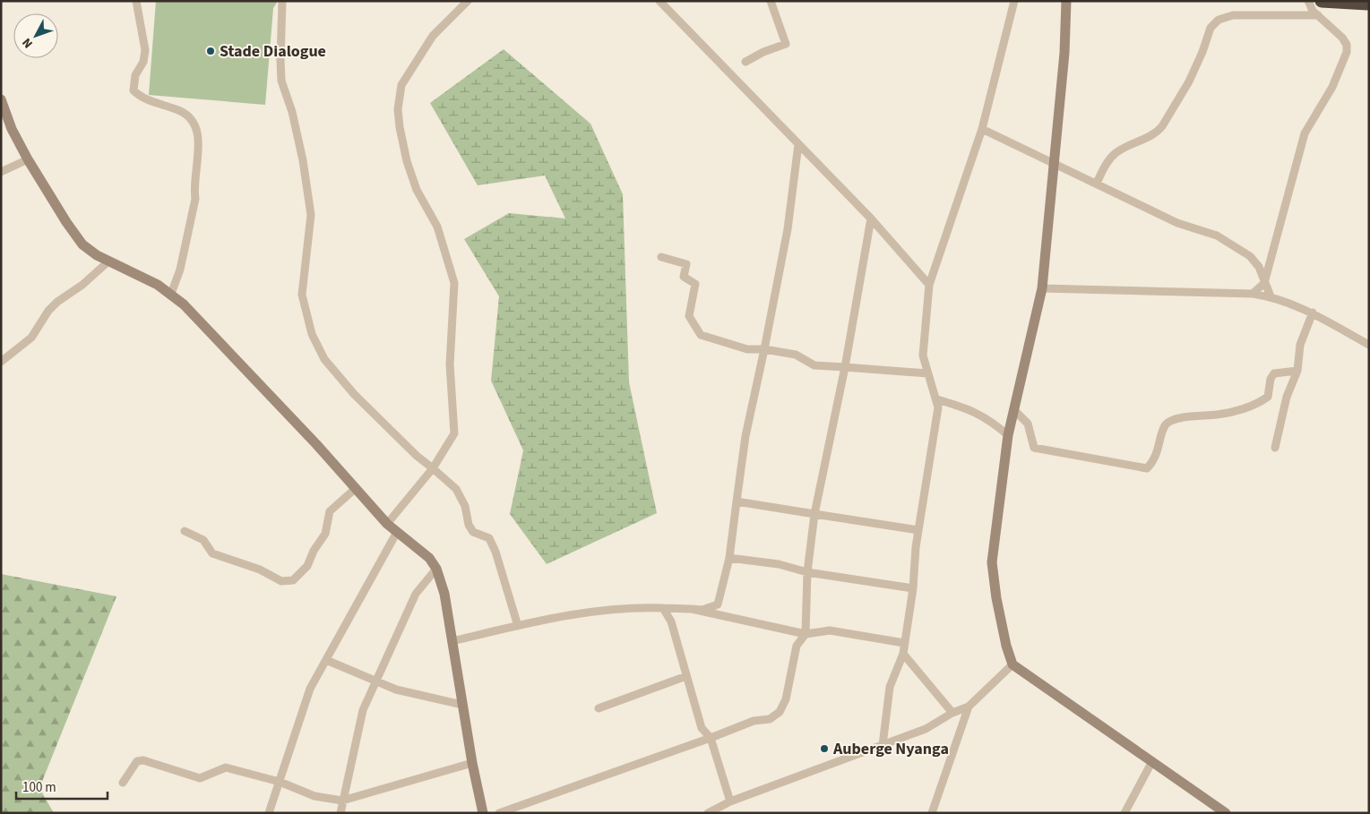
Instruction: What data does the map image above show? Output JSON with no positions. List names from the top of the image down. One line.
{"places":["Stade Dialogue","Auberge Nyanga"],"scale_bar":"100 m","north":"bottom left"}
